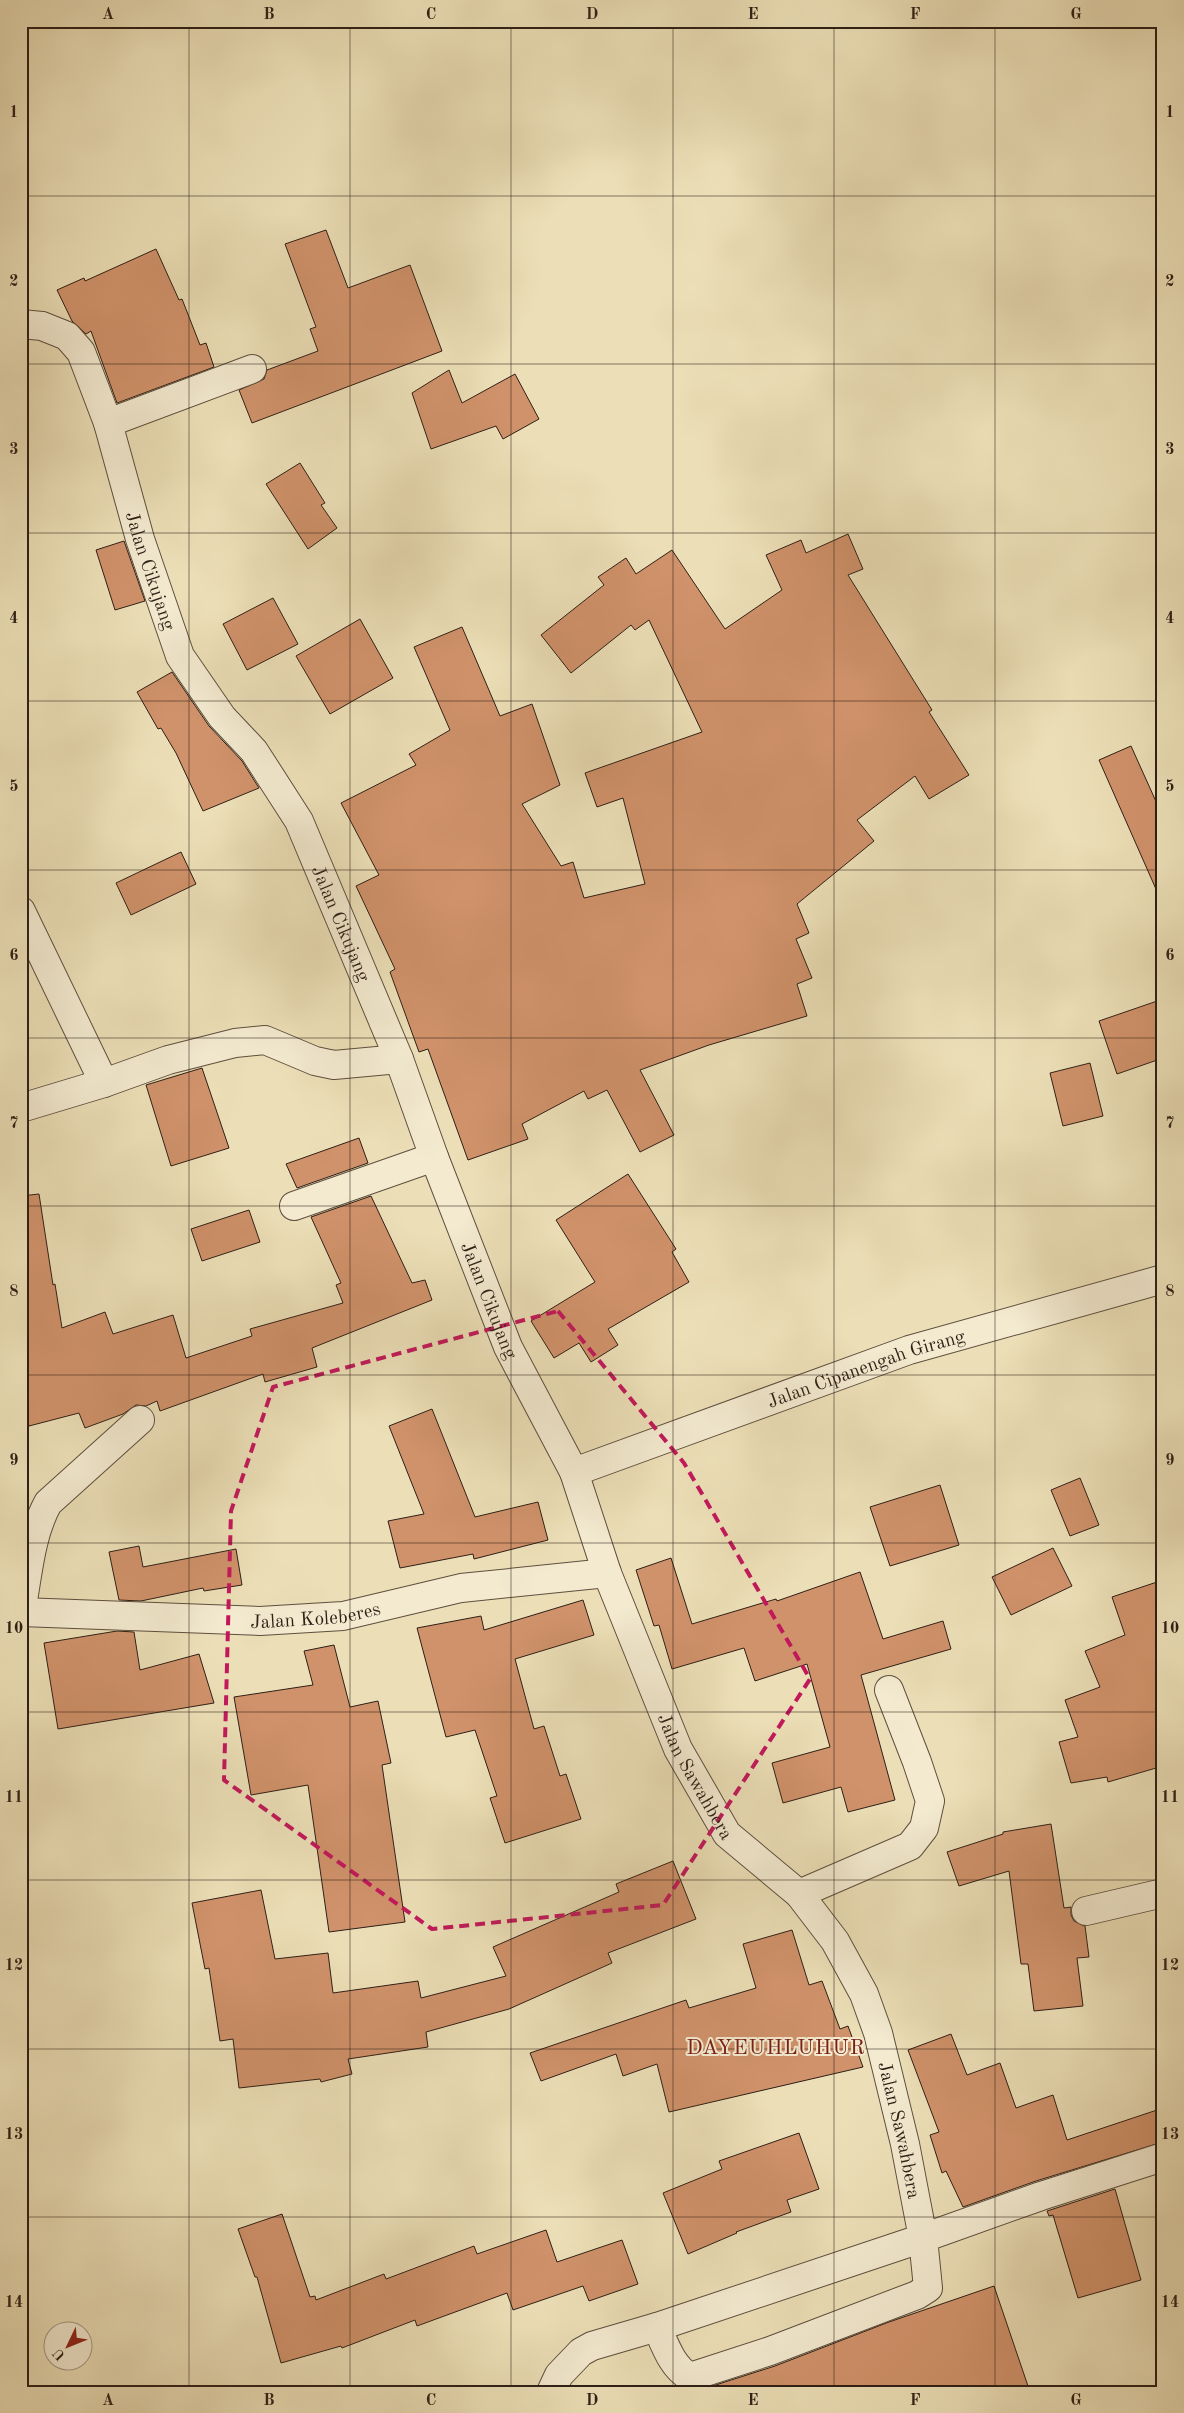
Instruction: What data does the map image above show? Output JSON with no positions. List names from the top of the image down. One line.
{"streets":{"street":["Jalan Cikujang","Jalan Cipanengah Girang","Jalan Koleberes","Jalan Sawahbera"]},"crossings":[["Jalan Cikujang","Jalan Cipanengah Girang"],["Jalan Cikujang","Jalan Koleberes"],["Jalan Cikujang","Jalan Sawahbera"],["Jalan Koleberes","Jalan Sawahbera"]],"districts":["DAYEUHLUHUR"],"north":"bottom left","grid":{"columns":["A","B","C","D","E","F","G"],"rows":["1","2","3","4","5","6","7","8","9","10","11","12","13","14"]}}
